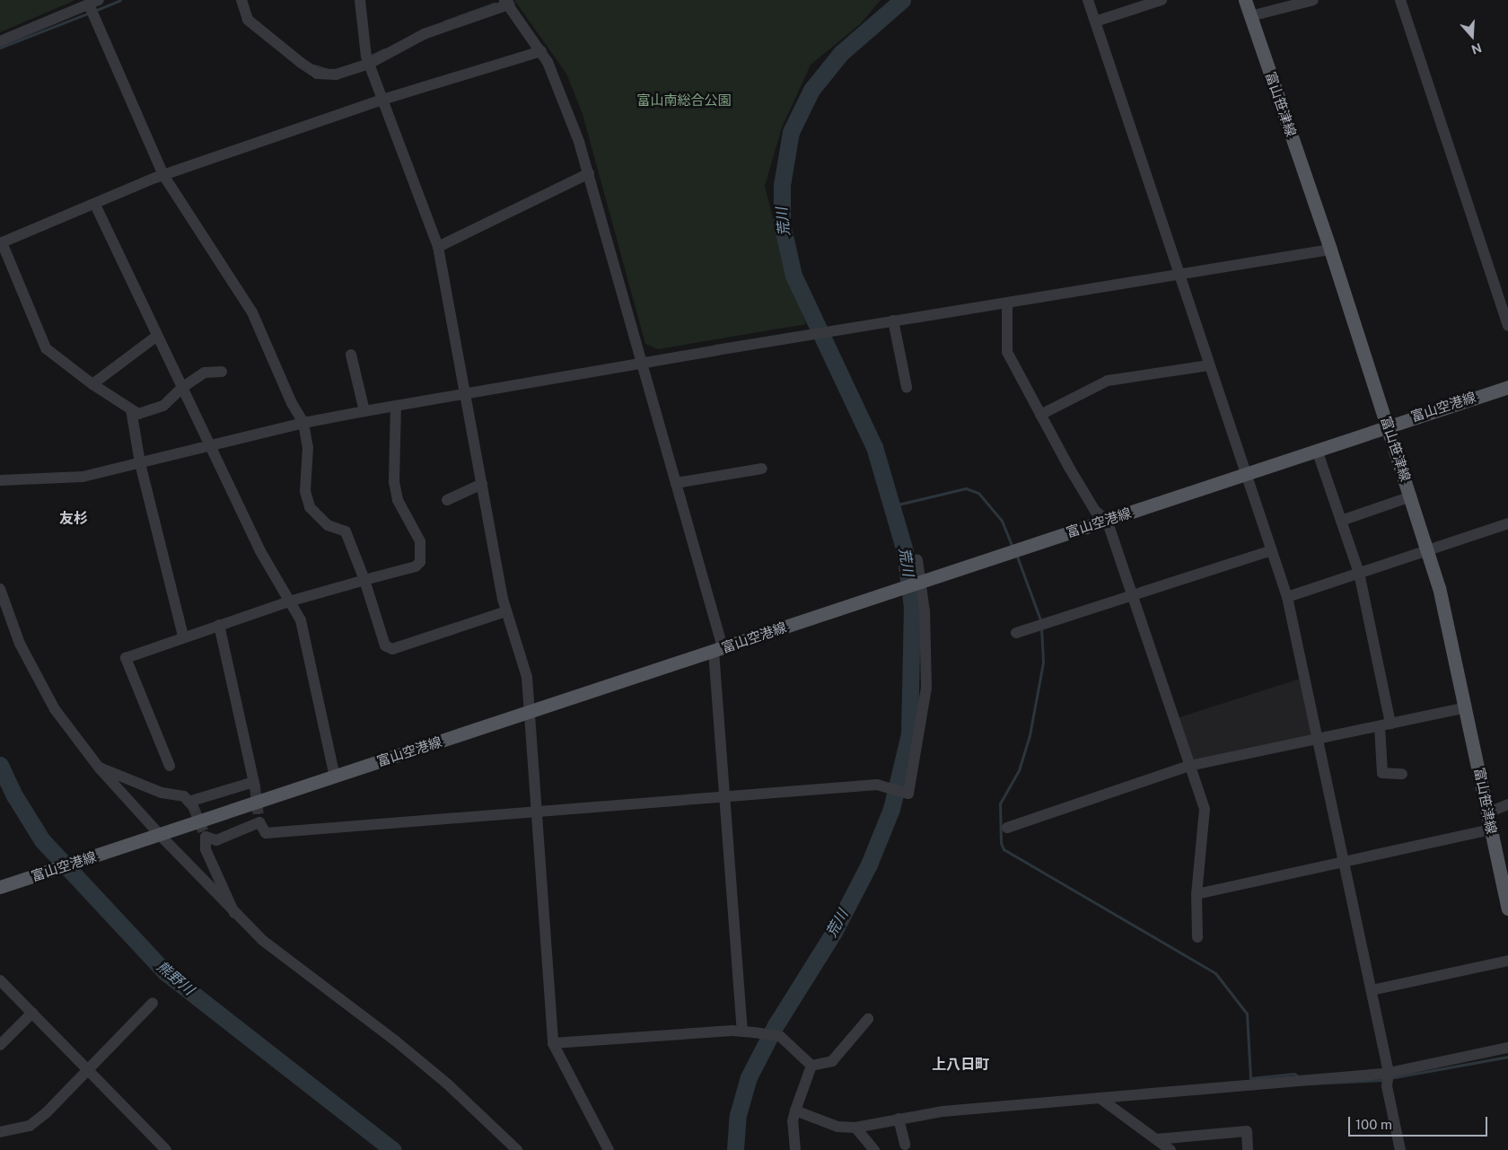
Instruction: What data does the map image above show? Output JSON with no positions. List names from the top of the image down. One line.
{"streets":{"main road":["富山笹津線","富山空港線"]},"crossings":[["富山笹津線","富山空港線"]],"districts":["友杉","上八日町"],"water":["荒川","熊野川"],"parks":["富山南総合公園"],"scale_bar":"100 m","north":"bottom"}
